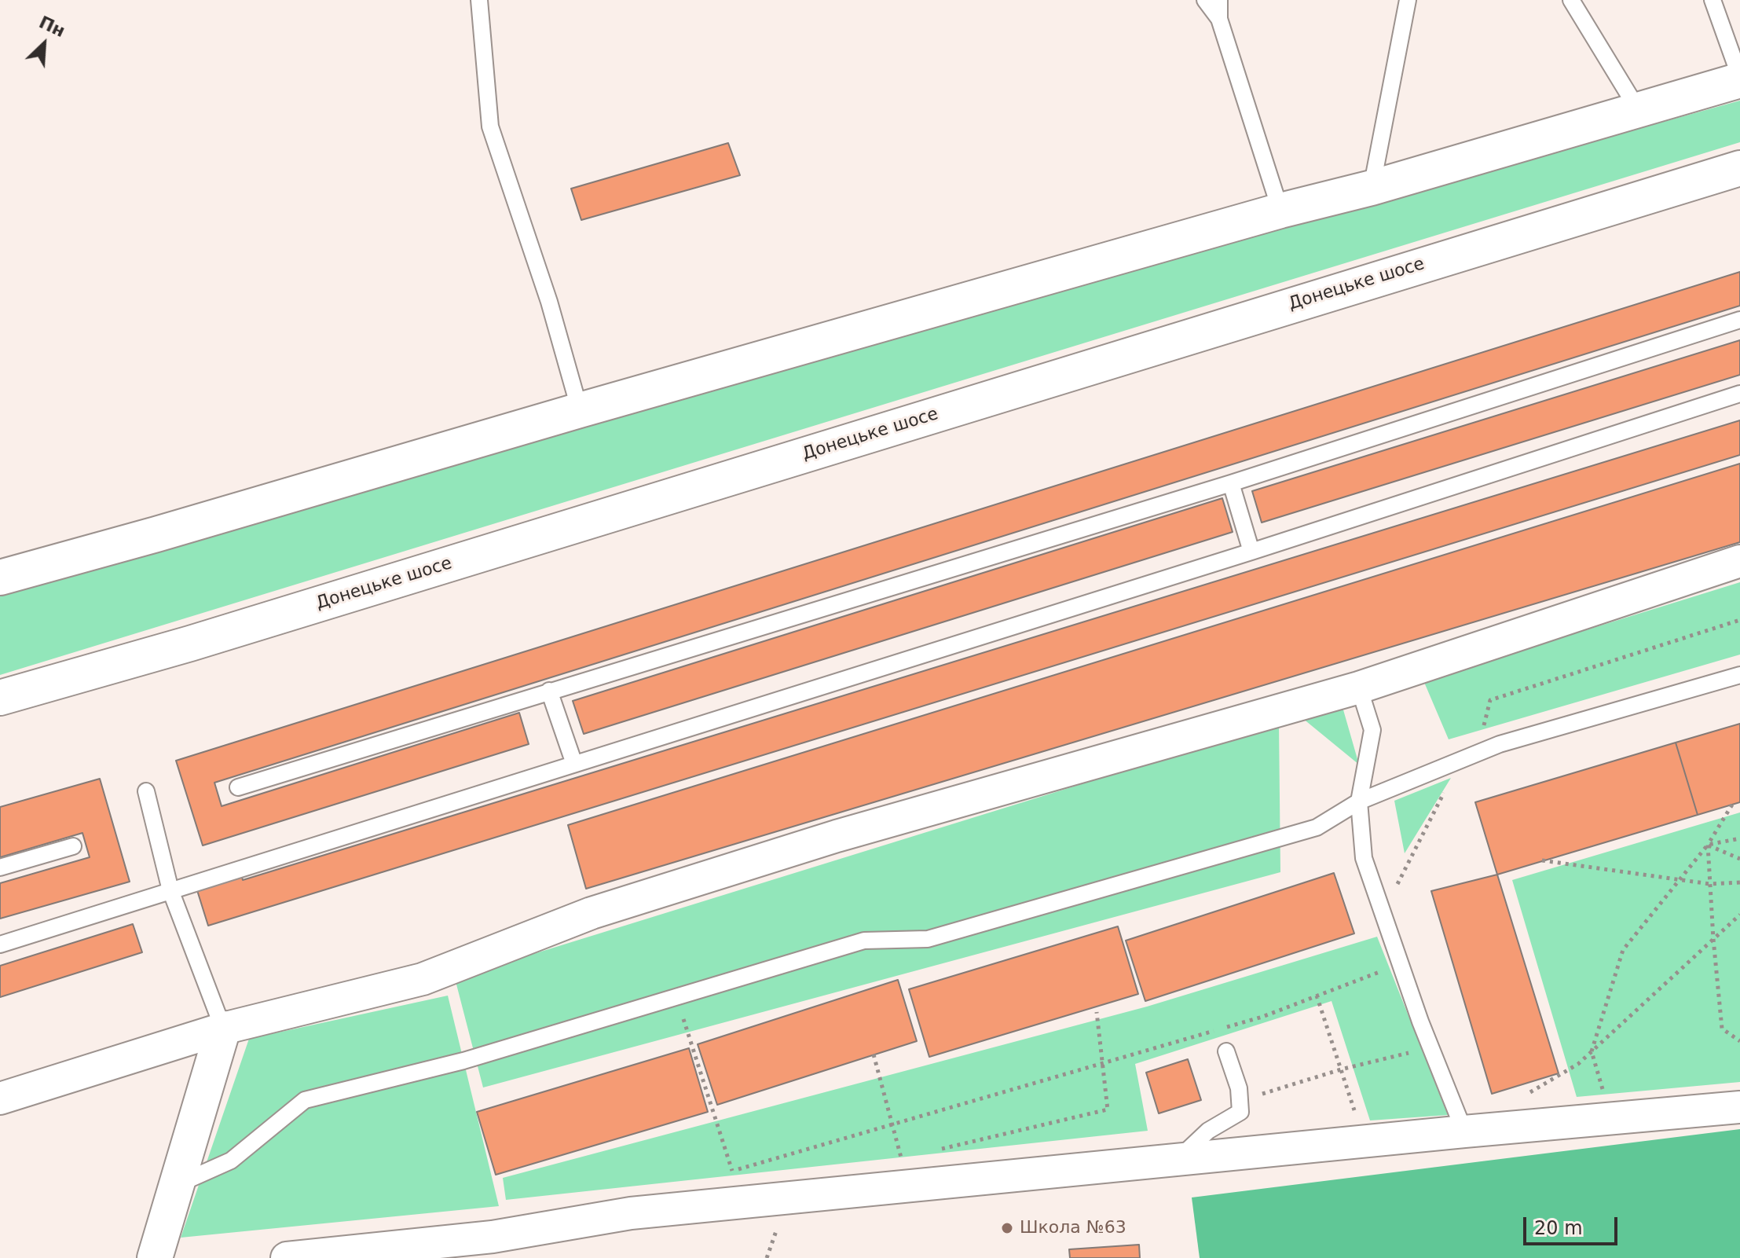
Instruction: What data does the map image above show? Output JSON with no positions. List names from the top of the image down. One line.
{"streets":{"main road":["Донецьке шосе"]},"places":["Школа №63"],"scale_bar":"20 m","north":"top right"}
